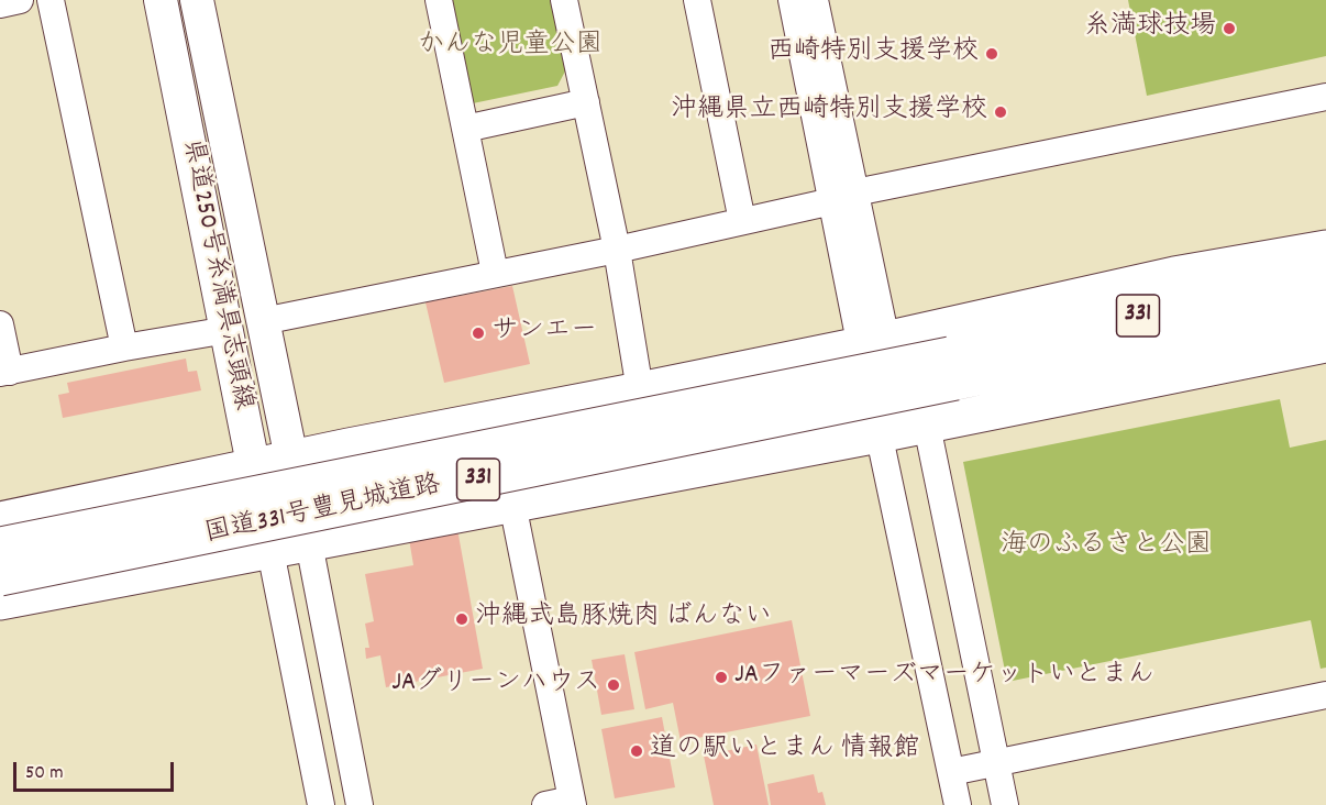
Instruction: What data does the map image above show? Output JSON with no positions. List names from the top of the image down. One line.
{"streets":{"highway":["331","国道331号豊見城道路"],"main road":["県道250号糸満具志頭線"]},"crossings":[["県道250号糸満具志頭線","331"],["331","国道331号豊見城道路"]],"parks":["かんな児童公園","海のふるさと公園"],"places":["糸満球技場","西崎特別支援学校","沖縄県立西崎特別支援学校","サンエー","沖縄式島豚焼肉 ばんない","JAファーマーズマーケットいとまん","JAグリーンハウス","道の駅いとまん 情報館"],"scale_bar":"50 m"}
